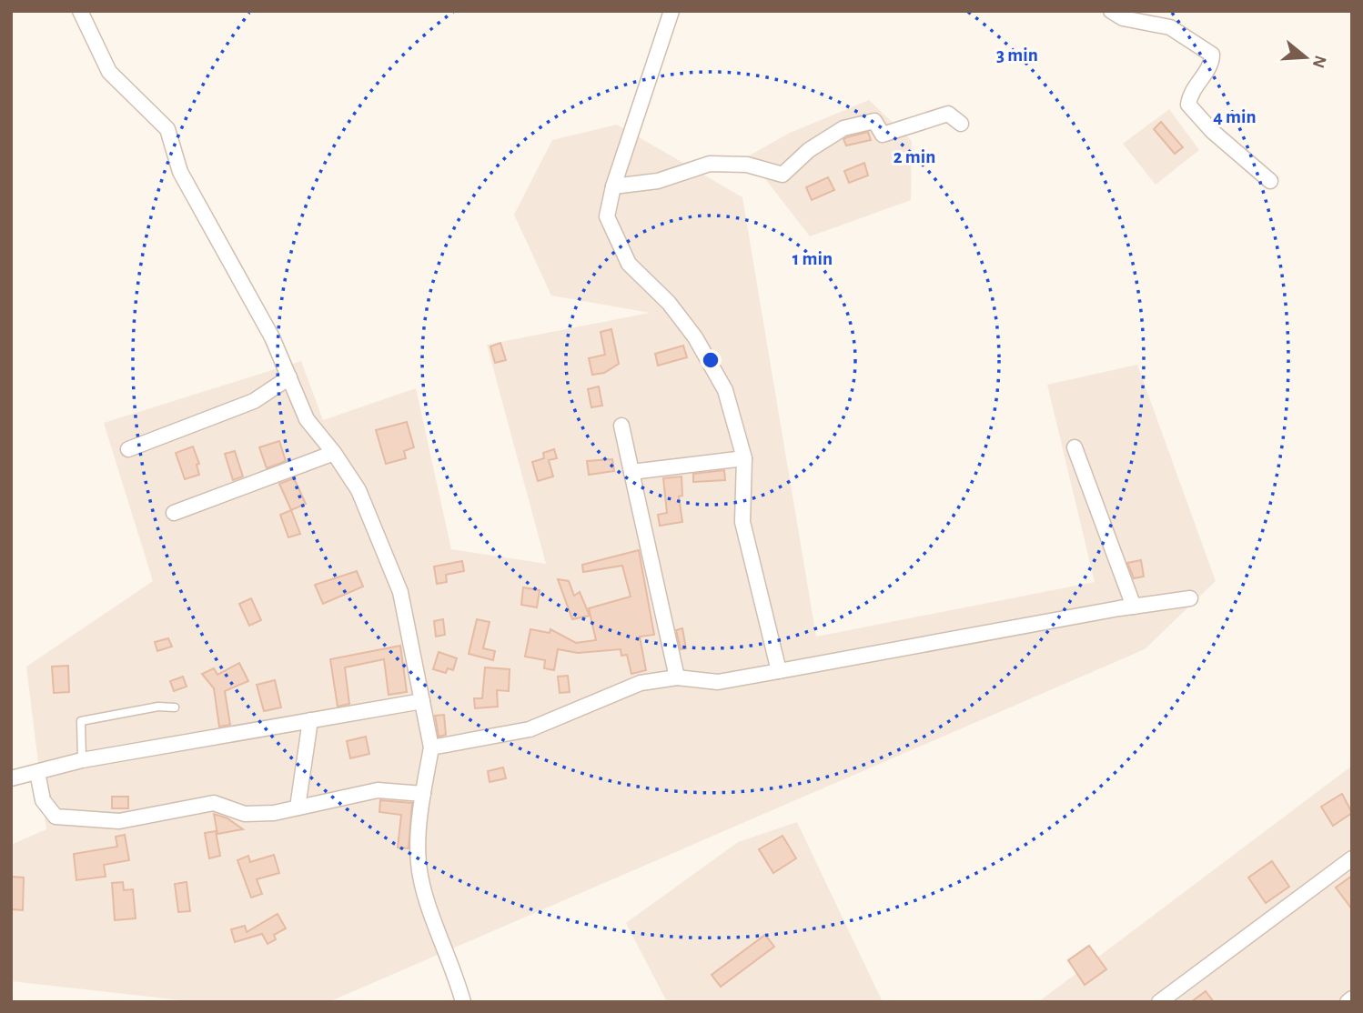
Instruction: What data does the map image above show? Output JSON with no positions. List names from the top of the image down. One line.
{"north":"right","rings":["3 min","4 min","2 min","1 min"]}
